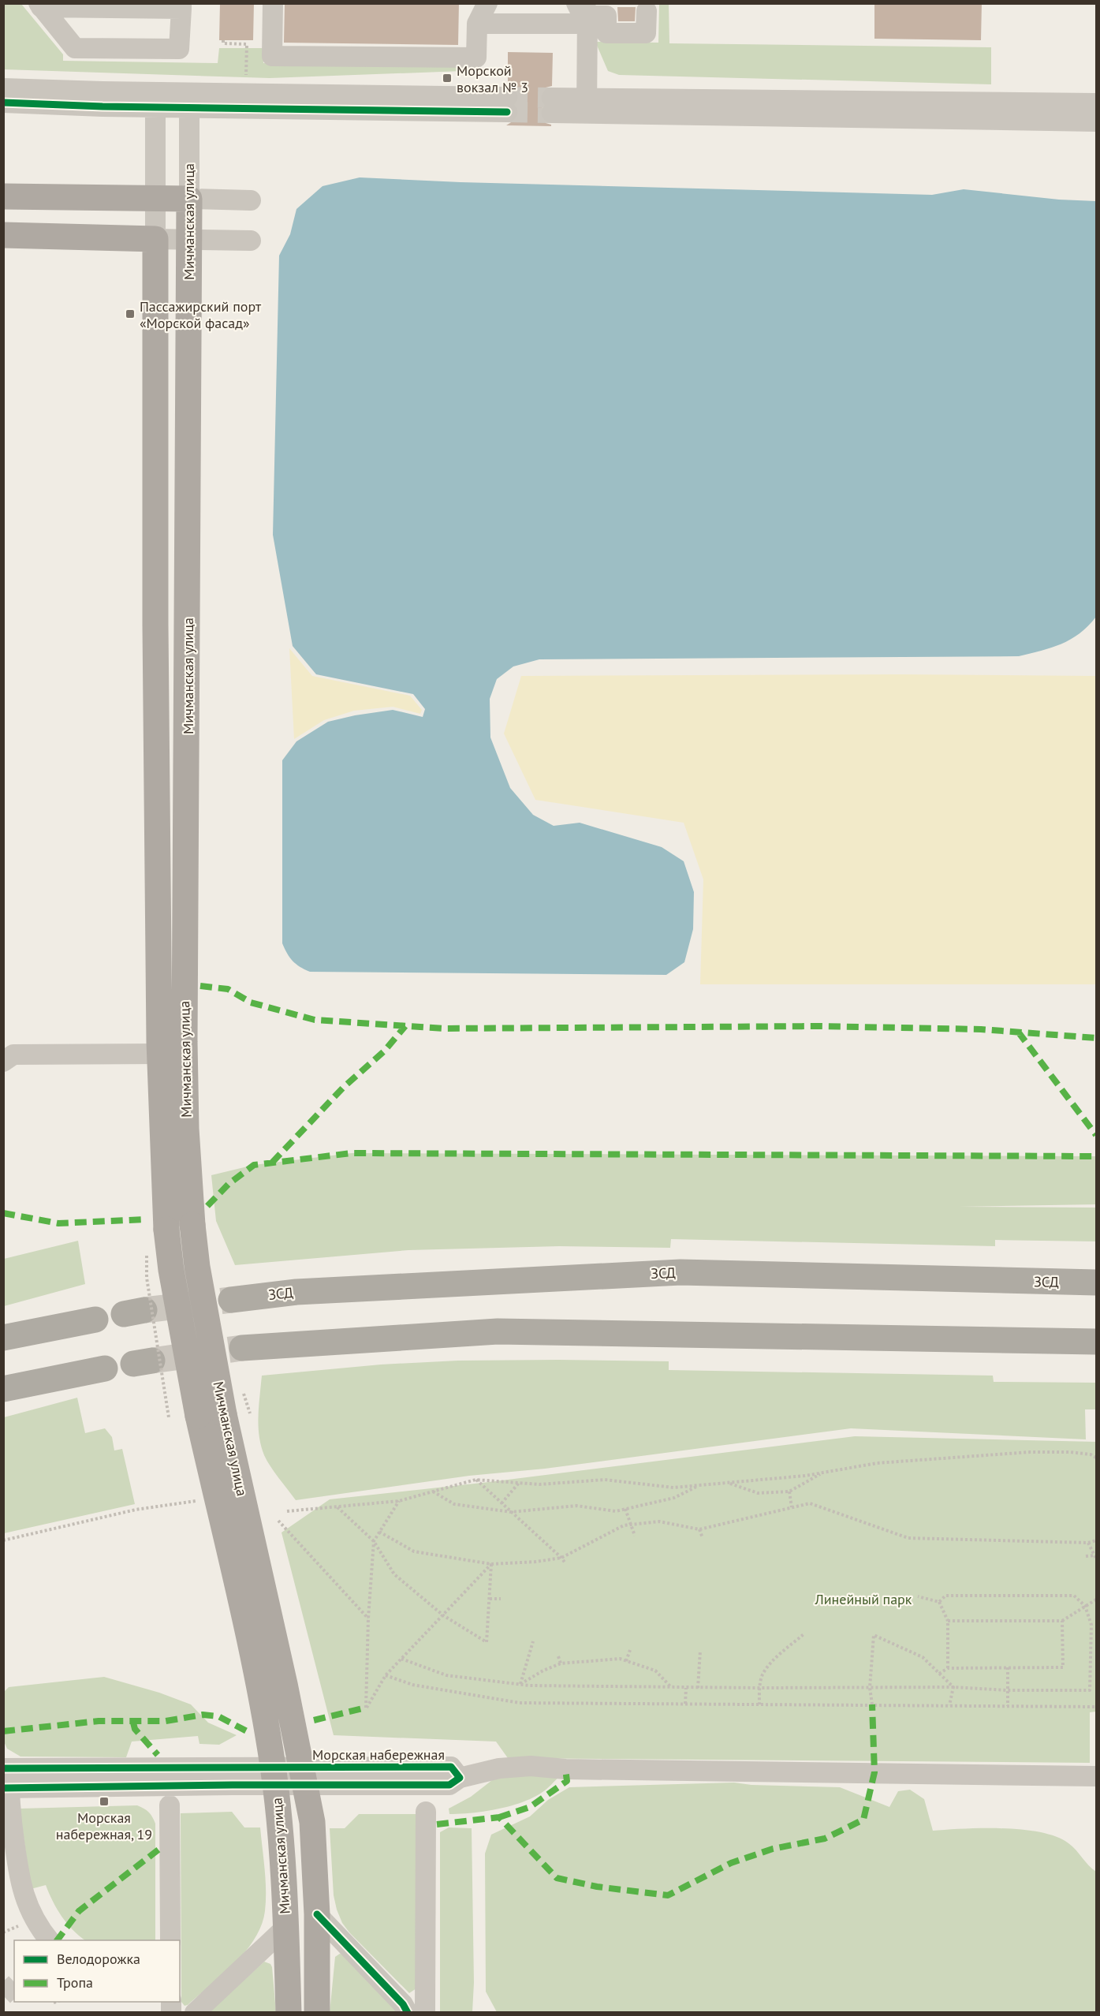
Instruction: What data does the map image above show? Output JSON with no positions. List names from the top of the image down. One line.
{"streets":{"highway":["ЗСД"],"main road":["Мичманская улица"],"street":["Морская набережная"]},"crossings":[["Мичманская улица","Морская набережная"]],"parks":["Линейный парк"],"places":{"transit":["Морской вокзал № 3","Пассажирский порт «Морской фасад»","Морская набережная, 19"]},"legend":["Велодорожка","Тропа"]}
